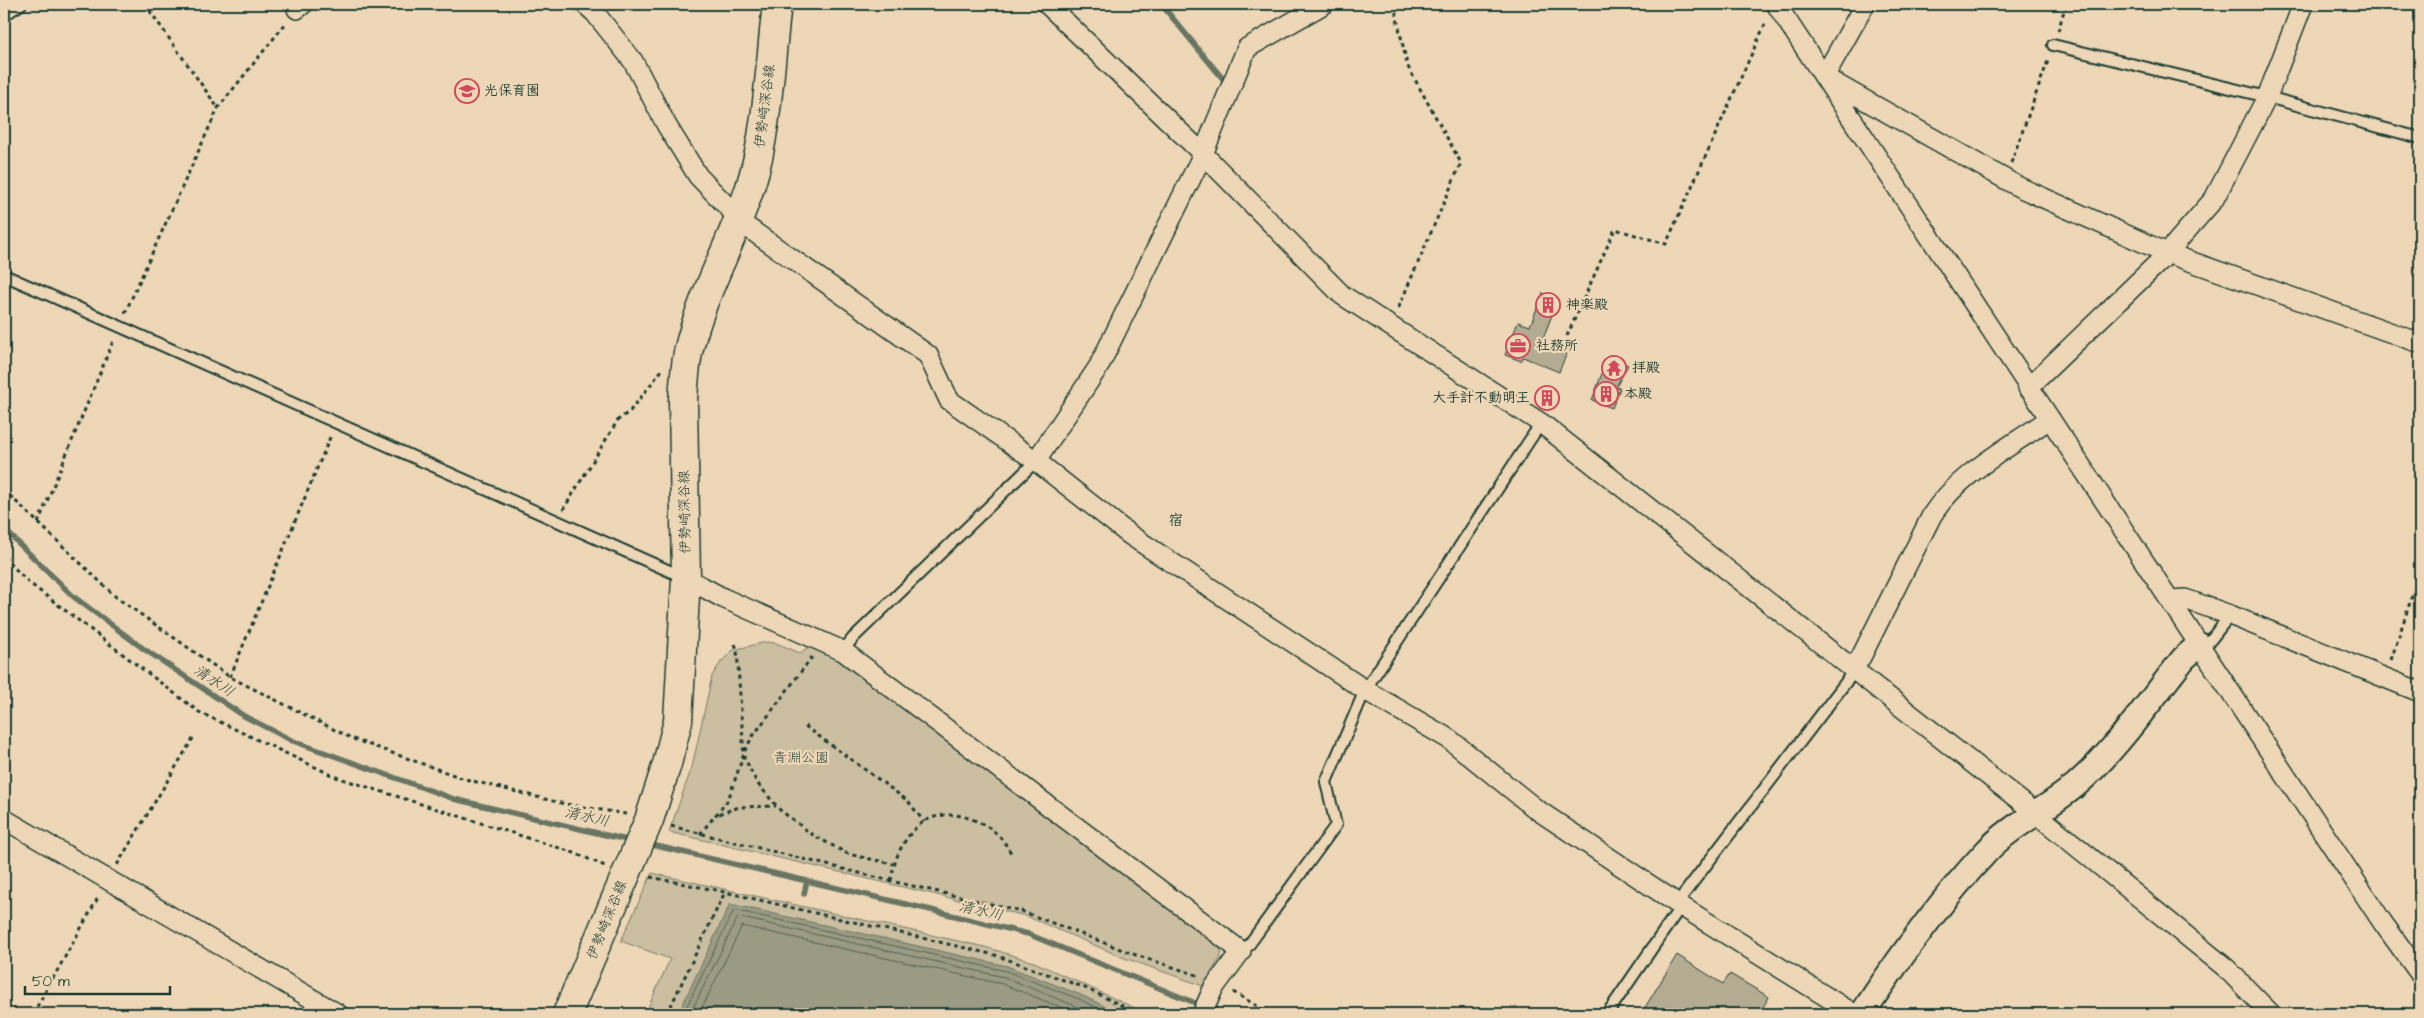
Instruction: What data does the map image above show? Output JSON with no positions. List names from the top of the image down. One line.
{"streets":{"main road":["伊勢崎深谷線"]},"districts":["宿"],"water":["清水川"],"parks":["青淵公園"],"places":{"school or university":["光保育園"],"building":["神楽殿","本殿","大手計不動明王"],"office":["社務所"],"temple":["拝殿"]},"scale_bar":"50 m"}
